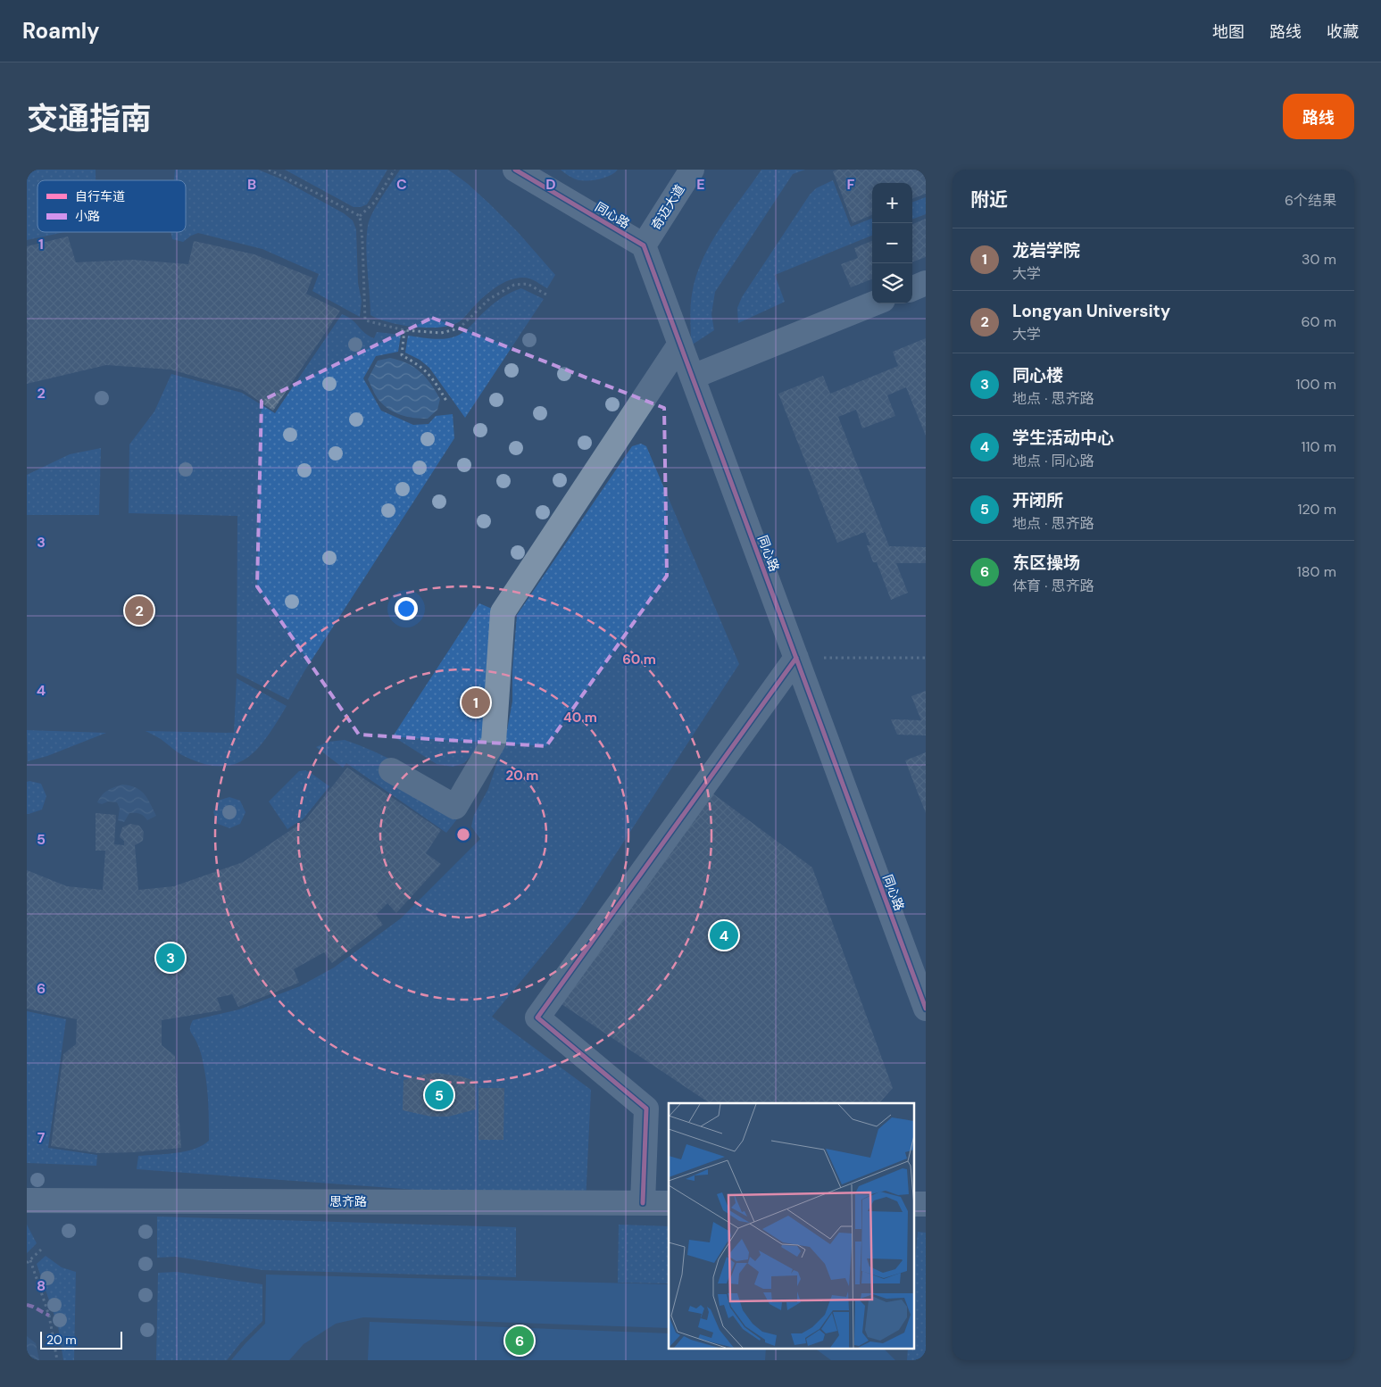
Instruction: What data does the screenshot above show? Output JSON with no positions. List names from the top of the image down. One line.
{"streets":{"street":["奇迈大道","同心路","思齐路"]},"crossings":[["奇迈大道","同心路"]],"legend":["自行车道","小路"],"scale_bar":"20 m","page":{"header":"Roamly","nav":["地图","路线","收藏"],"title":"交通指南","buttons":"路线","heading":["附近","6个结果"],"map_buttons":["+","−"],"list":[{"mark":"1","name":"龙岩学院","note":"大学","value":"30 m"},{"mark":"2","name":"Longyan University","note":"大学","value":"60 m"},{"mark":"3","name":"同心楼","note":"地点 · 思齐路","value":"100 m"},{"mark":"4","name":"学生活动中心","note":"地点 · 同心路","value":"110 m"},{"mark":"5","name":"开闭所","note":"地点 · 思齐路","value":"120 m"},{"mark":"6","name":"东区操场","note":"体育 · 思齐路","value":"180 m"}],"pins":["2","1","4","3","5","6"],"scale":"20 m"},"grid":{"columns":["B","C","D","E","F"],"rows":["1","2","3","4","5","6","7","8"]},"rings":["60 m","40 m","20 m"]}
